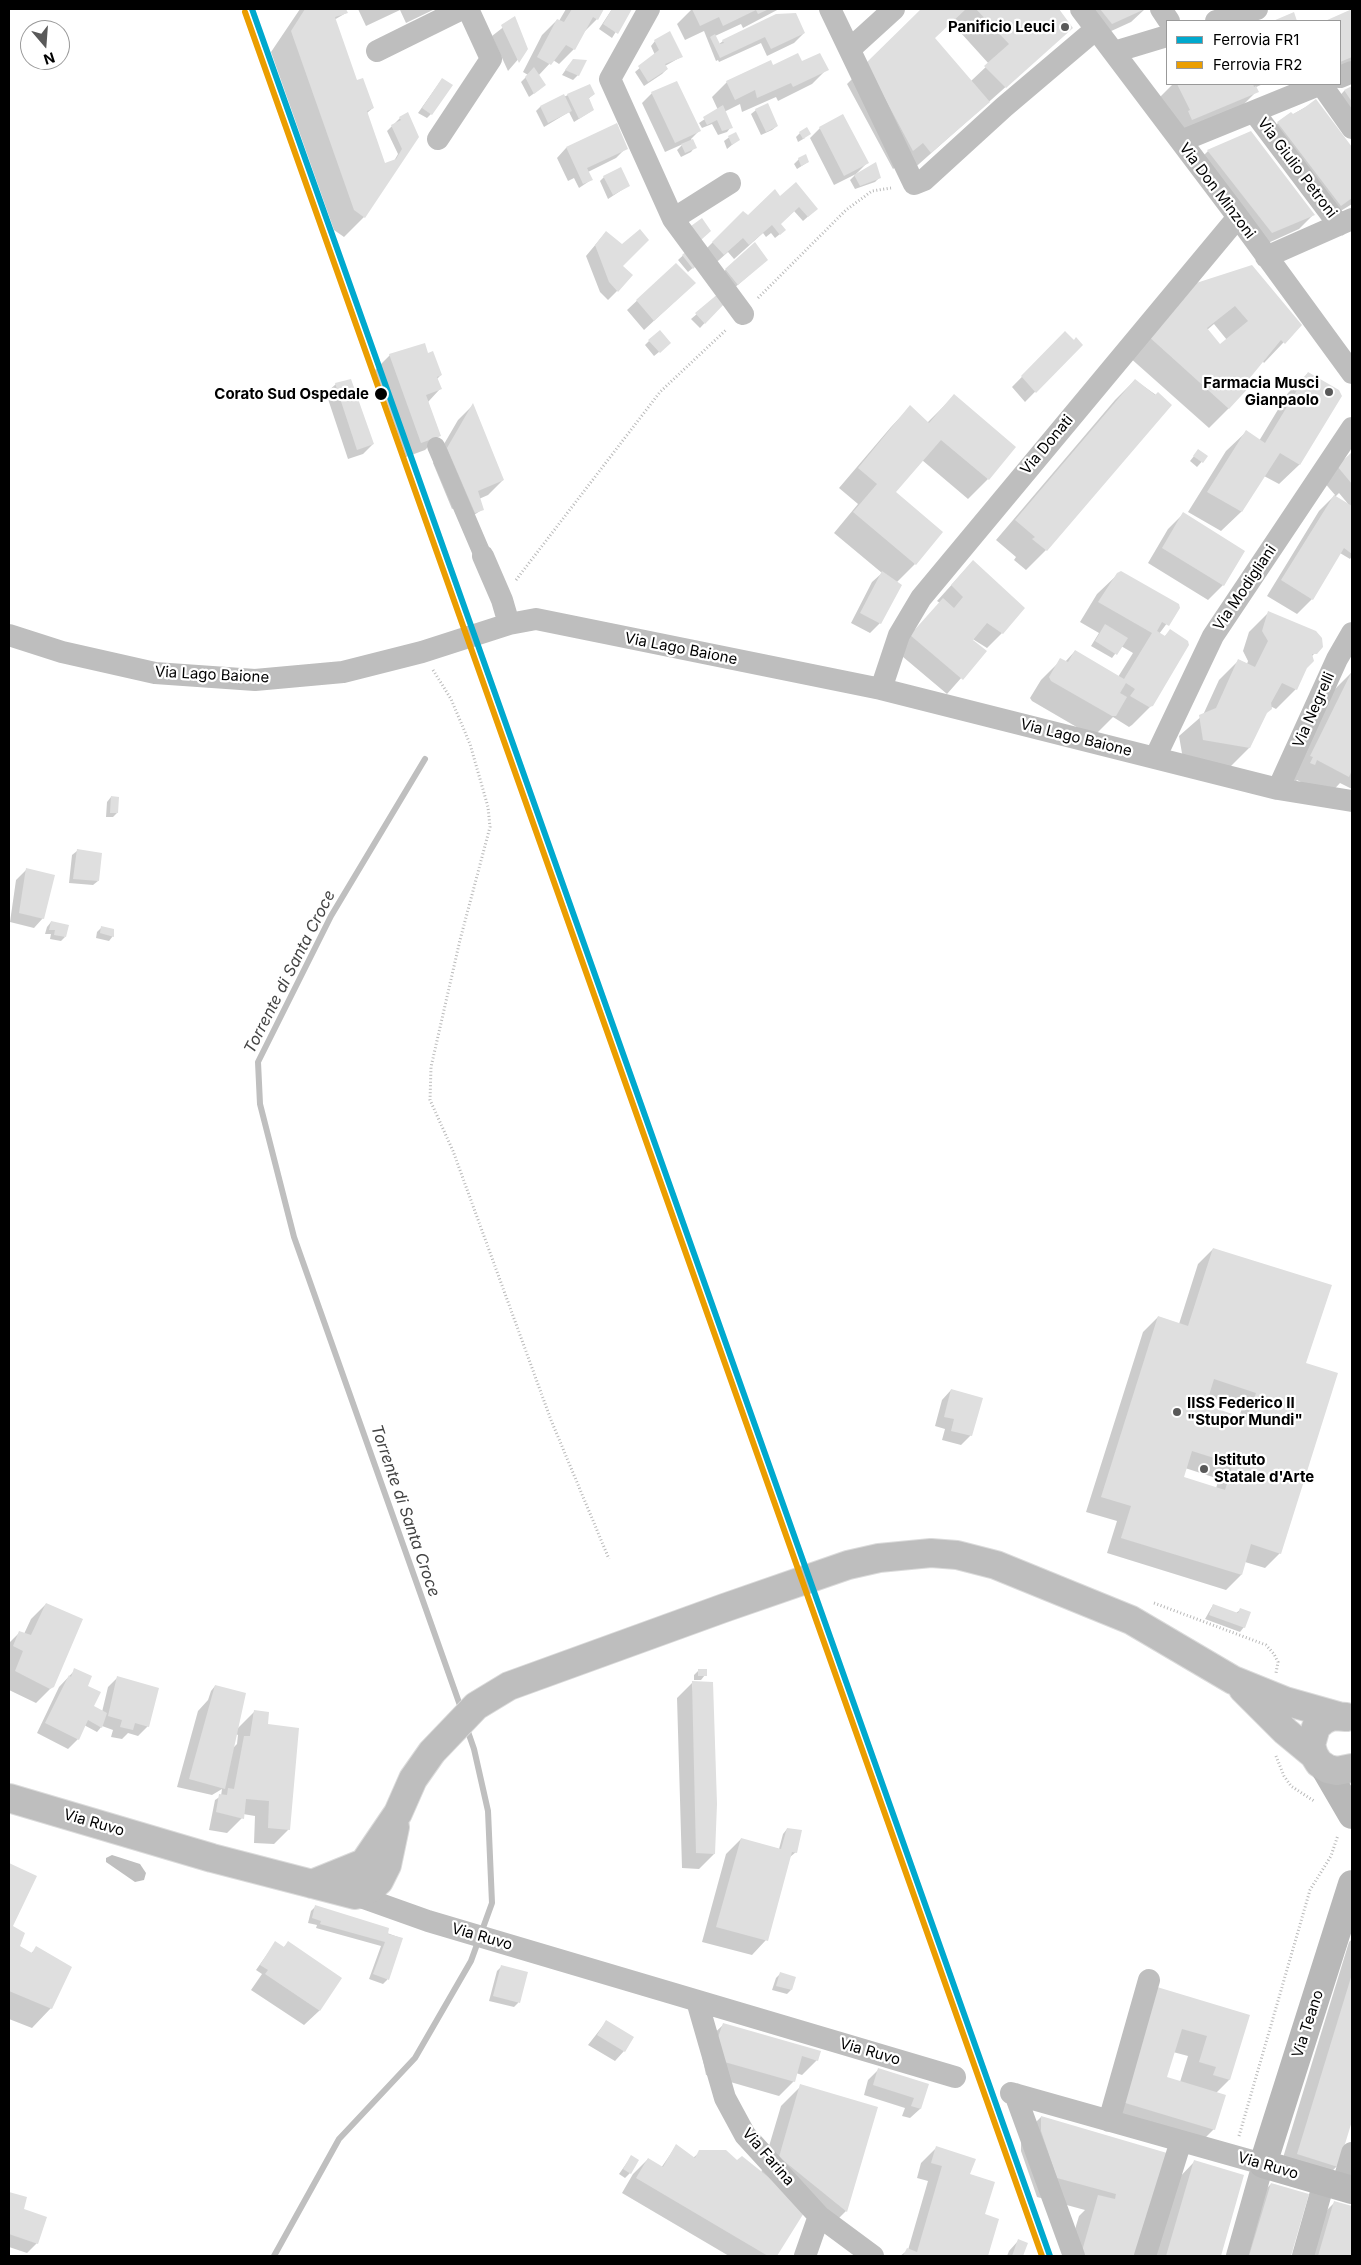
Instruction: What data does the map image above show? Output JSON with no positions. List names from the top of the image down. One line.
{"streets":{"main road":["Via Ruvo","Via Teano"],"street":["Via Giulio Petroni","Via Don Minzoni","Via Donati","Via Modigliani","Via Lago Baione","Via Negrelli","Via Farina"]},"crossings":[["Via Don Minzoni","Via Donati"],["Via Donati","Via Lago Baione"],["Via Modigliani","Via Lago Baione"],["Via Lago Baione","Via Negrelli"],["Via Ruvo","Via Teano"],["Via Ruvo","Via Farina"]],"water":["Torrente di Santa Croce"],"places":["Panificio Leuci","Farmacia Musci Gianpaolo","Corato Sud Ospedale","IISS Federico II \"Stupor Mundi\"","Istituto Statale d'Arte"],"lines":["rail line FR1","rail line FR2"],"legend":["Ferrovia FR1","Ferrovia FR2"],"north":"bottom"}
